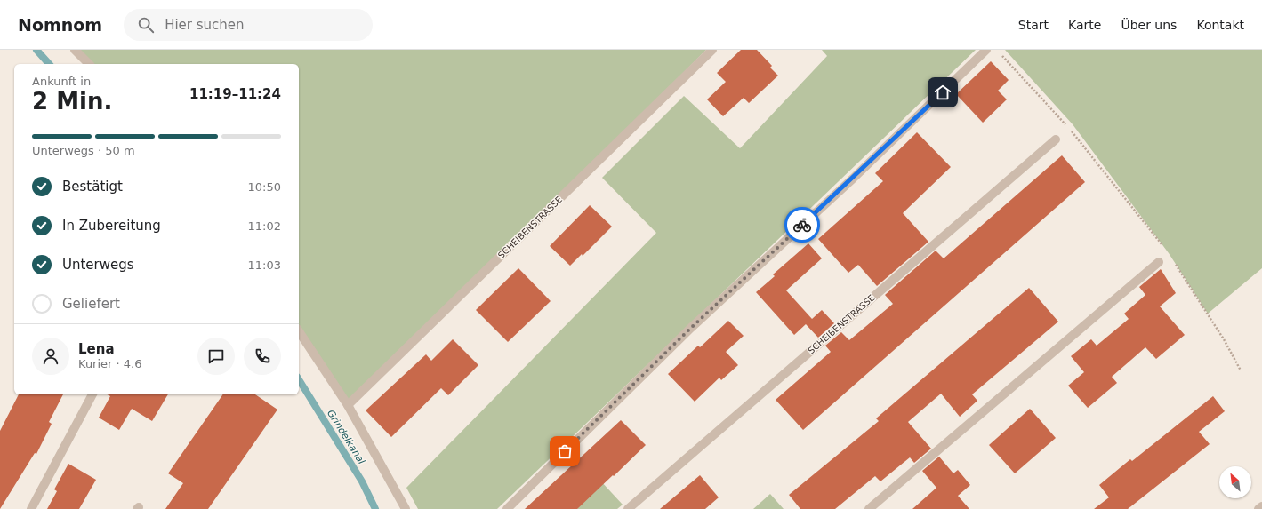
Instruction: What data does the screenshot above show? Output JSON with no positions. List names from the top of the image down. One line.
{"streets":{"street":["SCHEIBENSTRASSE"]},"water":["Grindelkanal"],"north":"top left","page":{"header":"Nomnom","search":"Hier suchen","nav":["Start","Karte","Über uns","Kontakt"],"heading":["2 Min.","Ankunft in","11:19–11:24"],"panel":["Lena","Kurier · 4.6"],"bar":"Unterwegs · 50 m","list":[["Bestätigt","10:50"],["In Zubereitung","11:02"],["Unterwegs","11:03"],"Geliefert"]}}
